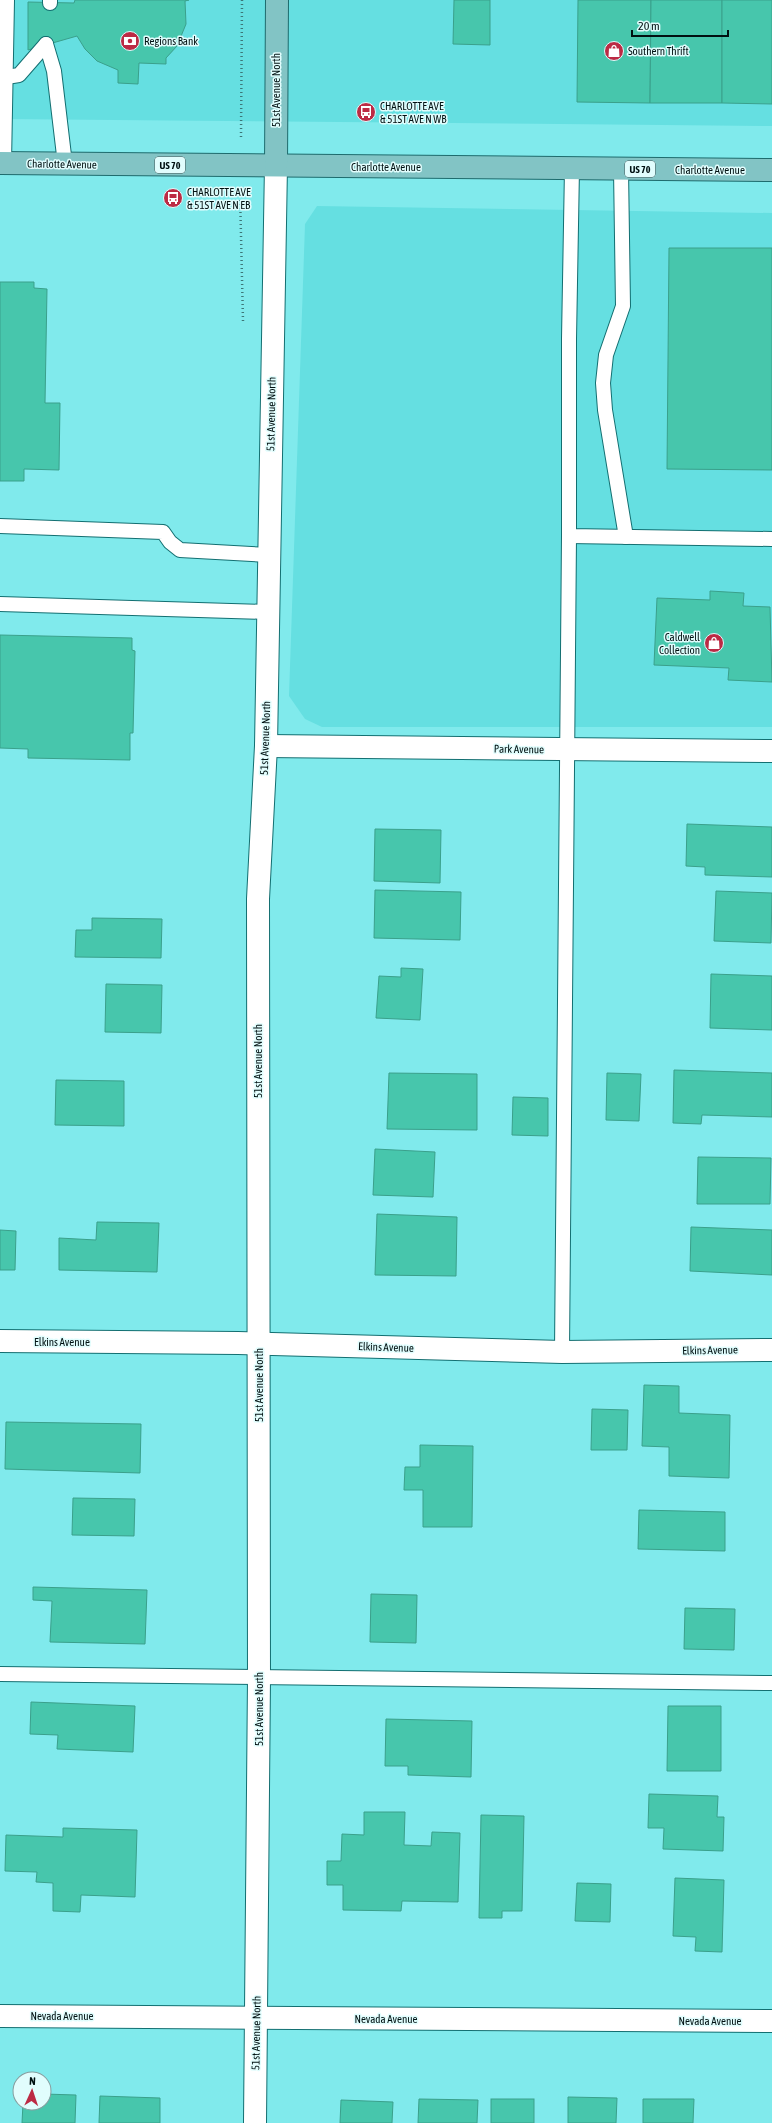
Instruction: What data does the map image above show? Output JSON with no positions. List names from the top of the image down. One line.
{"streets":{"main road":["51st Avenue North","Charlotte Avenue","US 70"],"street":["Park Avenue","Elkins Avenue","Nevada Avenue"]},"crossings":[["51st Avenue North","Charlotte Avenue"],["51st Avenue North","Park Avenue"],["51st Avenue North","Elkins Avenue"],["51st Avenue North","Nevada Avenue"]],"places":{"bank":["Regions Bank"],"shop":["Southern Thrift","Caldwell Collection"],"bus stop":["CHARLOTTE AVE & 51ST AVE N WB","CHARLOTTE AVE & 51ST AVE N EB"]},"scale_bar":"20 m","north":"top"}
